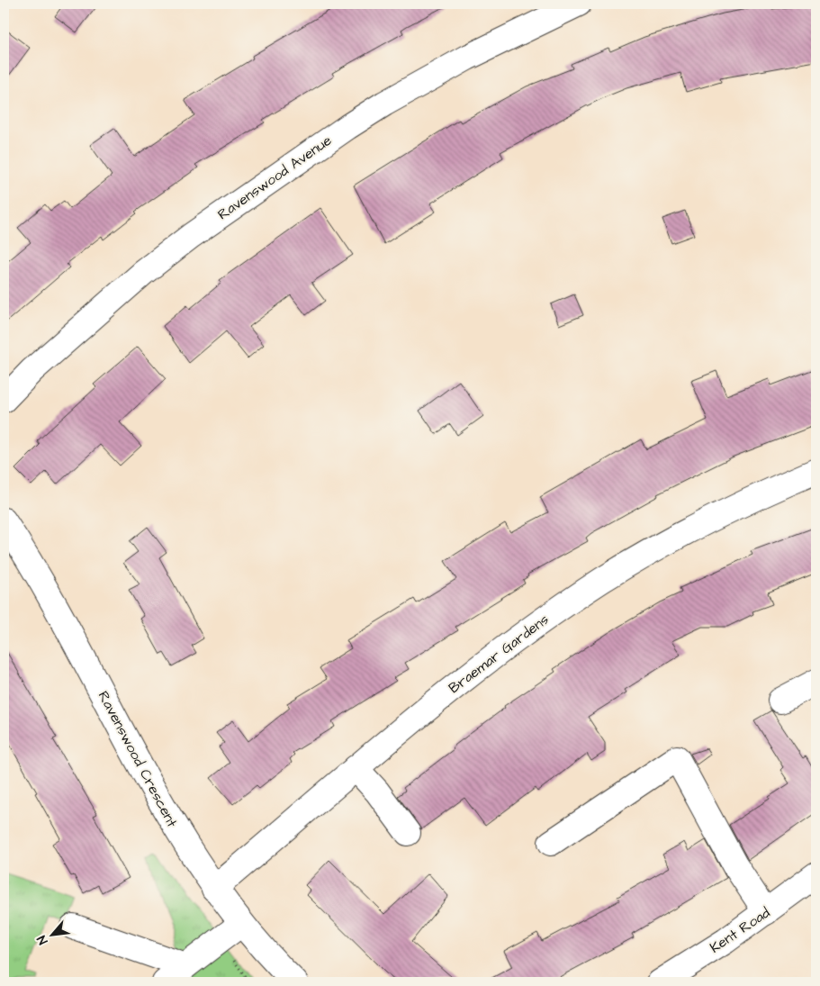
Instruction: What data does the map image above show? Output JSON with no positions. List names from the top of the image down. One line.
{"streets":{"street":["Ravenswood Avenue","Braemar Gardens","Ravenswood Crescent","Kent Road"]},"crossings":[["Braemar Gardens","Ravenswood Crescent"]],"north":"bottom left"}
